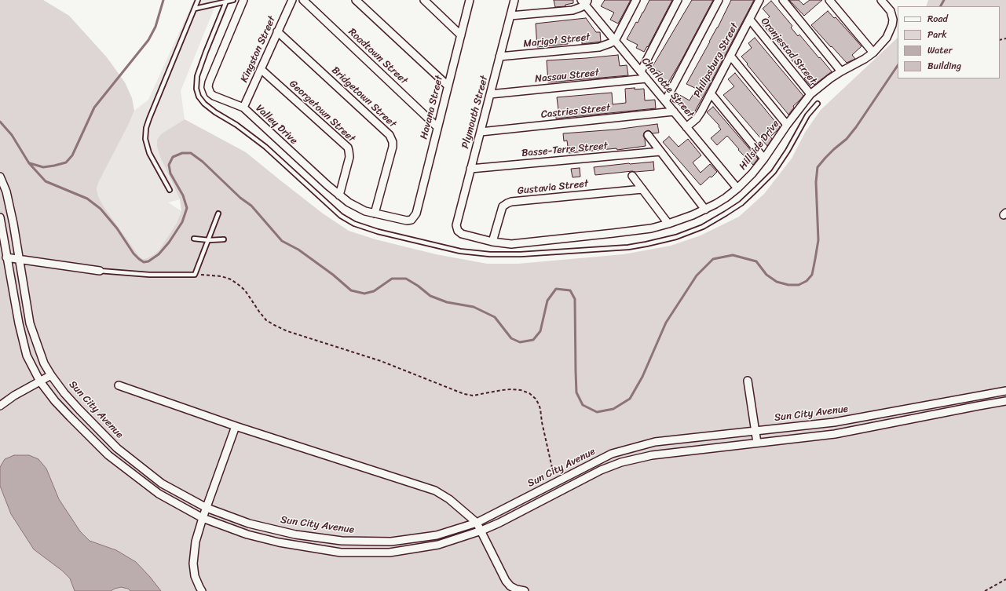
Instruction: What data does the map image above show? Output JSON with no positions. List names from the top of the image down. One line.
{"streets":{"street":["Marigot Street","Kingston Street","Oranjestad Street","Roadtown Street","Philipsburg Street","Nassau Street","Charlotte Street","Bridgetown Street","Havana Street","Georgetown Street","Castries Street","Plymouth Street","Valley Drive","Hillside Drive","Basse-Terre Street","Gustavia Street","Sun City Avenue"]},"crossings":[["Marigot Street","Charlotte Street"],["Marigot Street","Plymouth Street"],["Kingston Street","Bridgetown Street"],["Kingston Street","Georgetown Street"],["Kingston Street","Valley Drive"],["Oranjestad Street","Philipsburg Street"],["Oranjestad Street","Hillside Drive"],["Roadtown Street","Havana Street"],["Philipsburg Street","Charlotte Street"],["Nassau Street","Charlotte Street"],["Nassau Street","Plymouth Street"],["Charlotte Street","Castries Street"],["Charlotte Street","Hillside Drive"],["Bridgetown Street","Valley Drive"],["Havana Street","Valley Drive"],["Georgetown Street","Valley Drive"],["Castries Street","Plymouth Street"],["Plymouth Street","Hillside Drive"],["Plymouth Street","Basse-Terre Street"],["Hillside Drive","Gustavia Street"]],"legend":["Road","Park","Water","Building"]}
